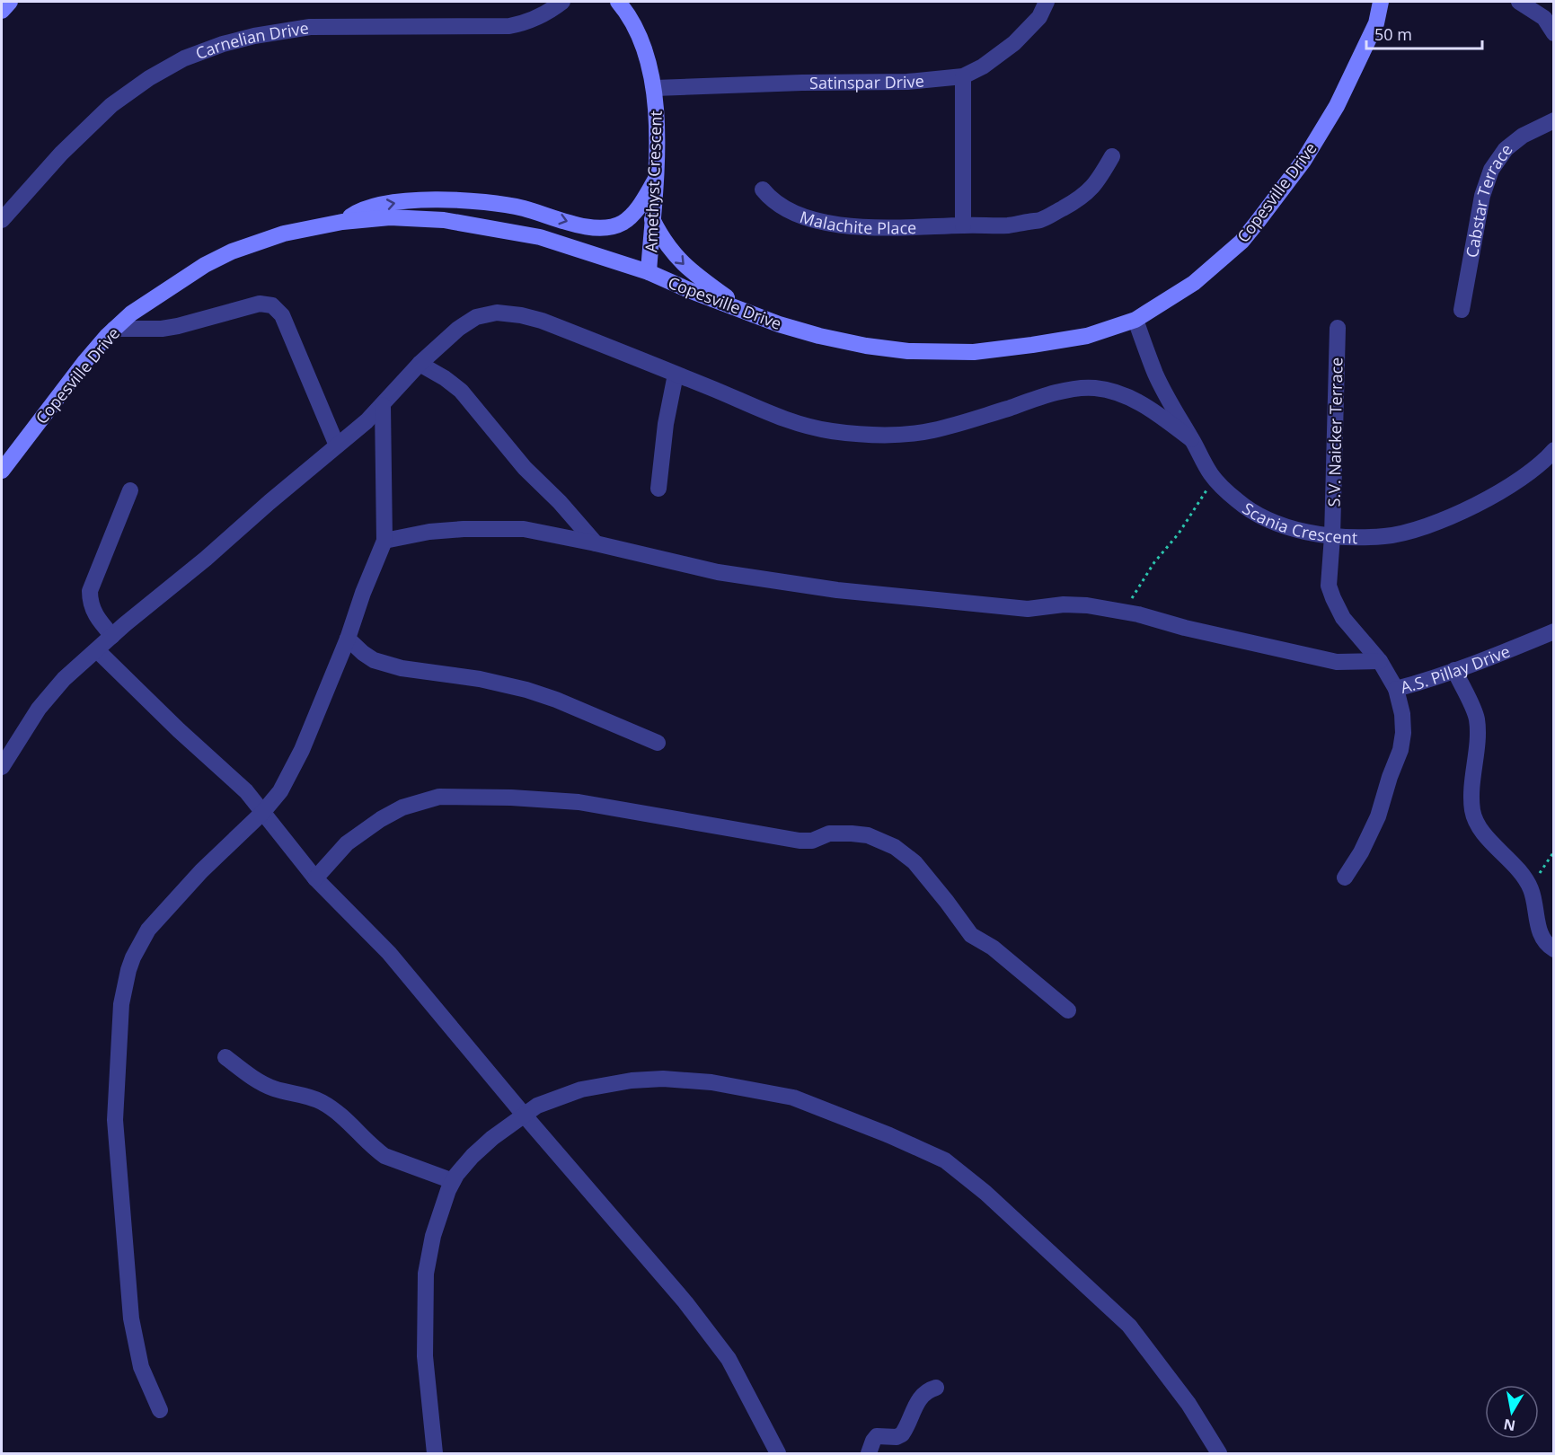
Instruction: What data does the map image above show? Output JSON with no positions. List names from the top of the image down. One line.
{"streets":{"street":["Carnelian Drive","Satinspar Drive","Amethyst Crescent","Copesville Drive","Cabstar Terrace","Malachite Place","S.V. Naicker Terrace","Scania Crescent","A.S. Pillay Drive"]},"crossings":[["Satinspar Drive","Amethyst Crescent"],["Amethyst Crescent","Copesville Drive"],["Copesville Drive","Scania Crescent"],["S.V. Naicker Terrace","Scania Crescent"],["S.V. Naicker Terrace","A.S. Pillay Drive"],["Scania Crescent","A.S. Pillay Drive"]],"scale_bar":"50 m","north":"bottom"}
